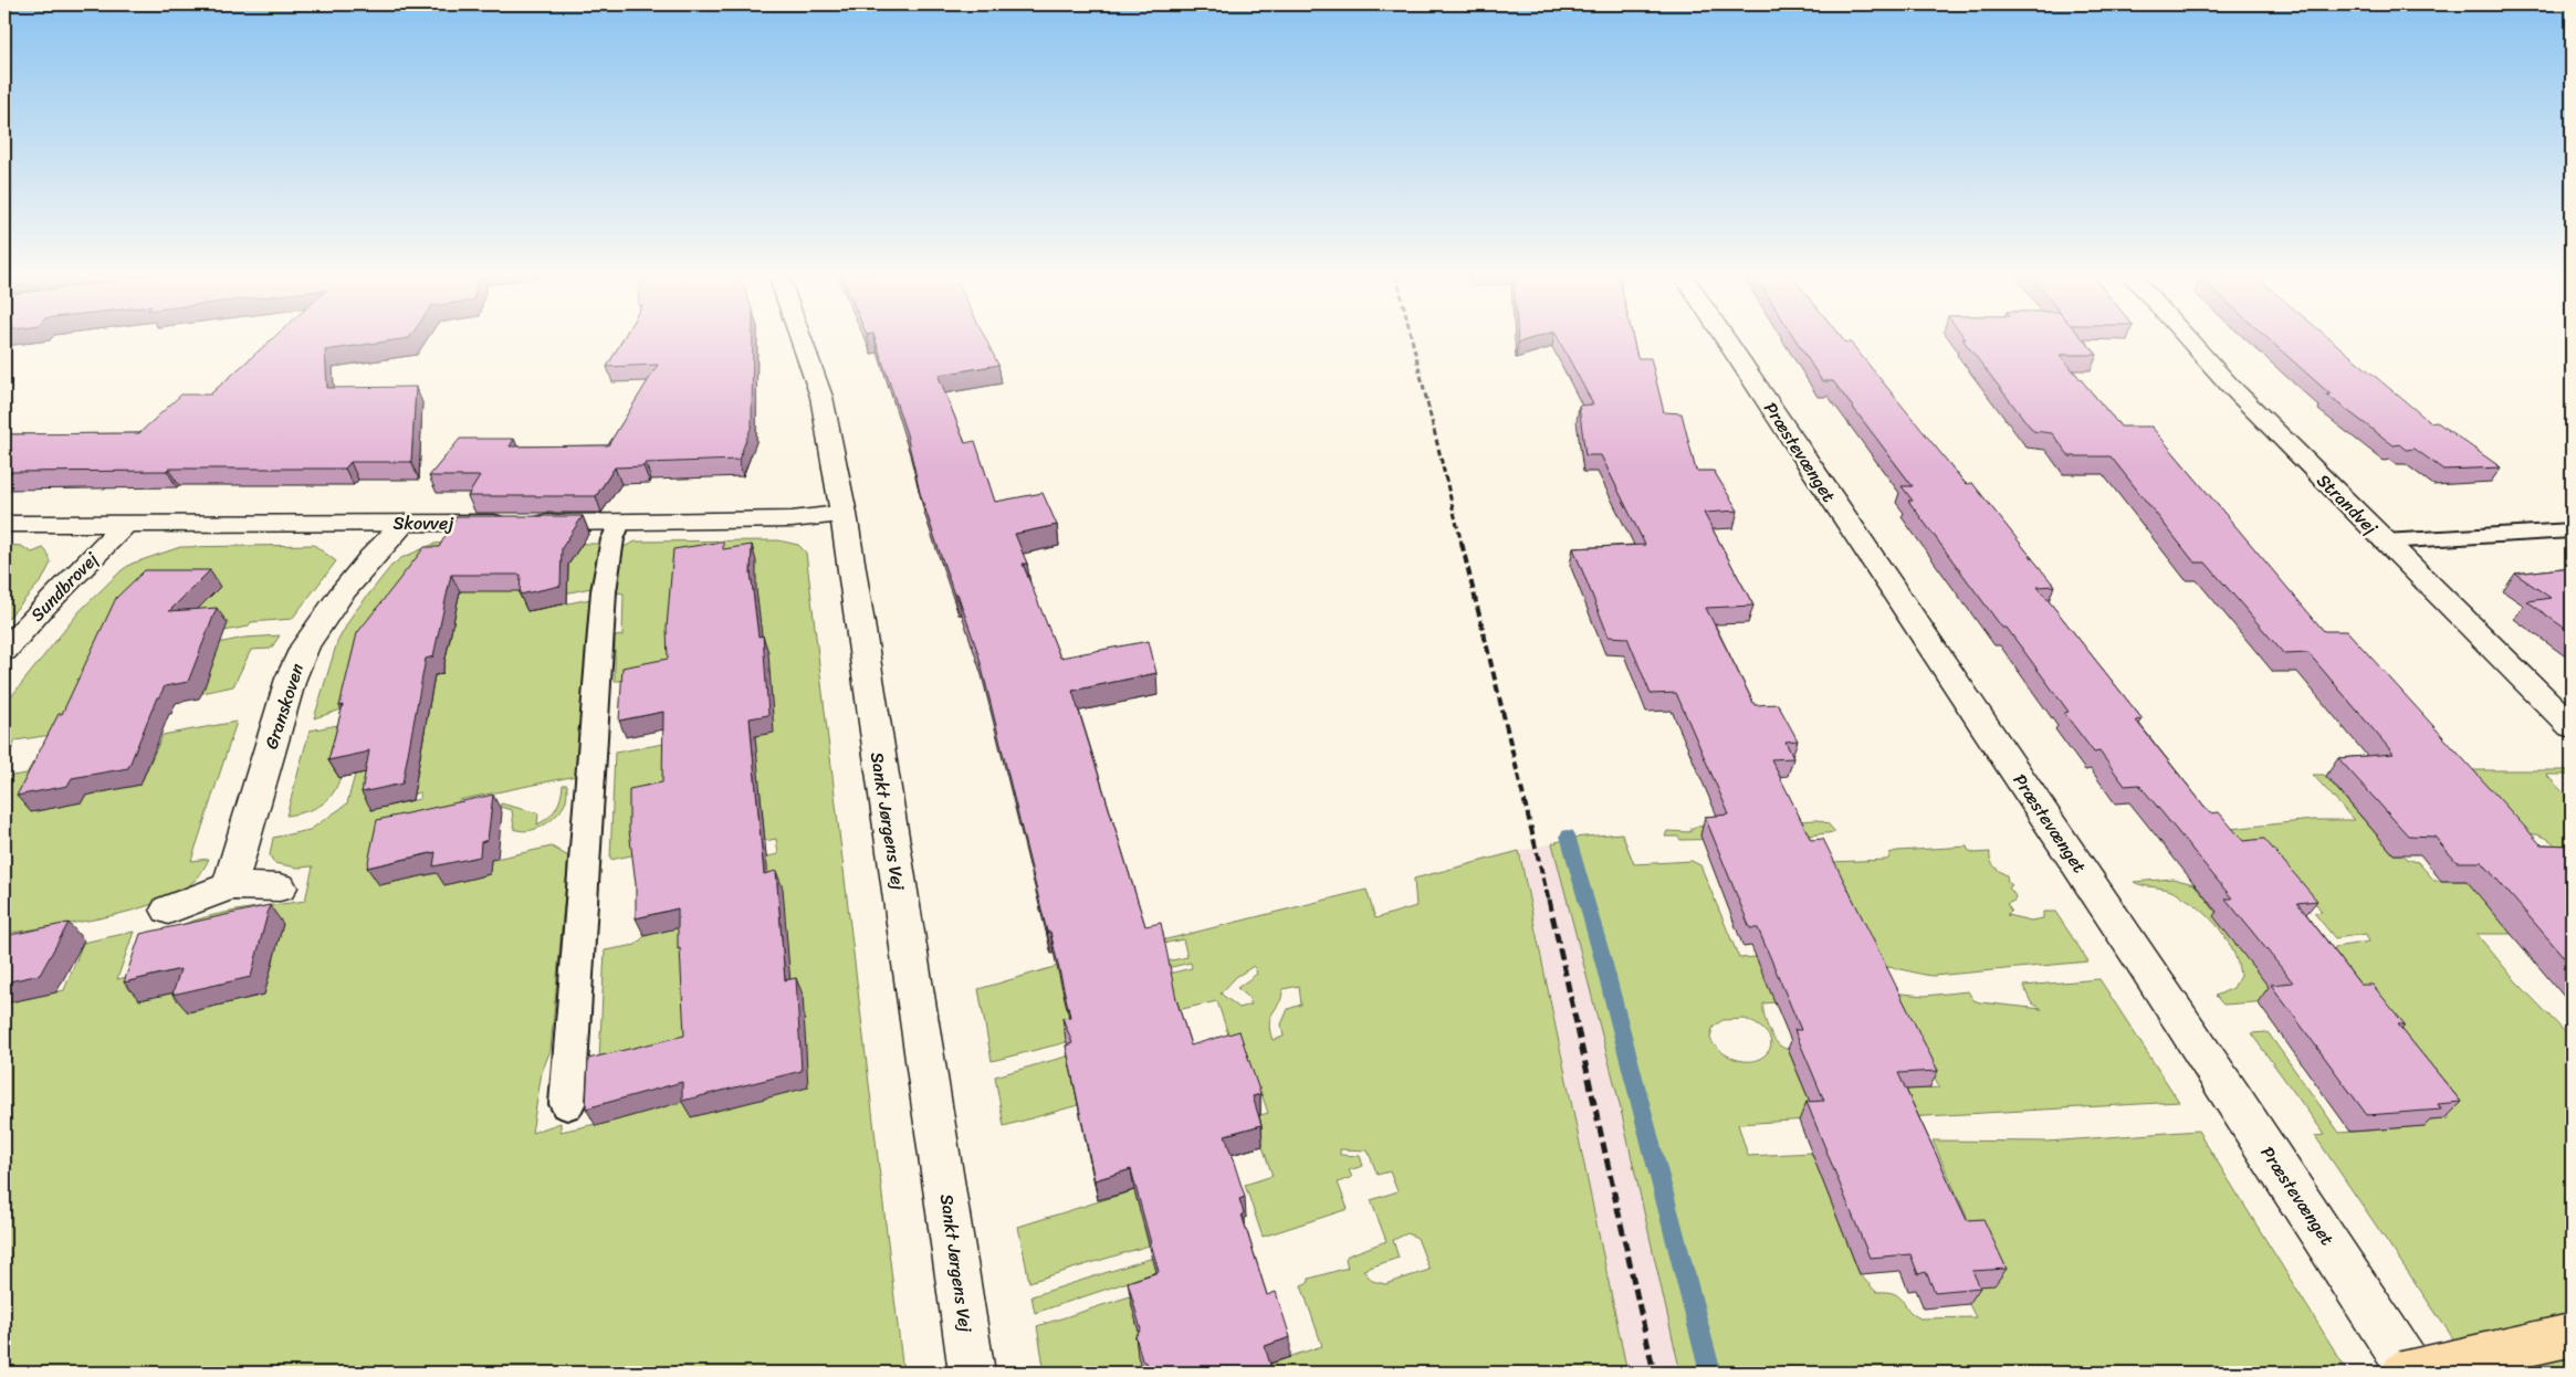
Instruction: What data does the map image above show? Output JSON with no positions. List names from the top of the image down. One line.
{"streets":{"street":["Præstevænget","Strandvej","Skovvej","Sundbrovej","Granskoven","Sankt Jørgens Vej"]},"crossings":[["Skovvej","Sundbrovej"],["Skovvej","Granskoven"],["Skovvej","Sankt Jørgens Vej"]]}
